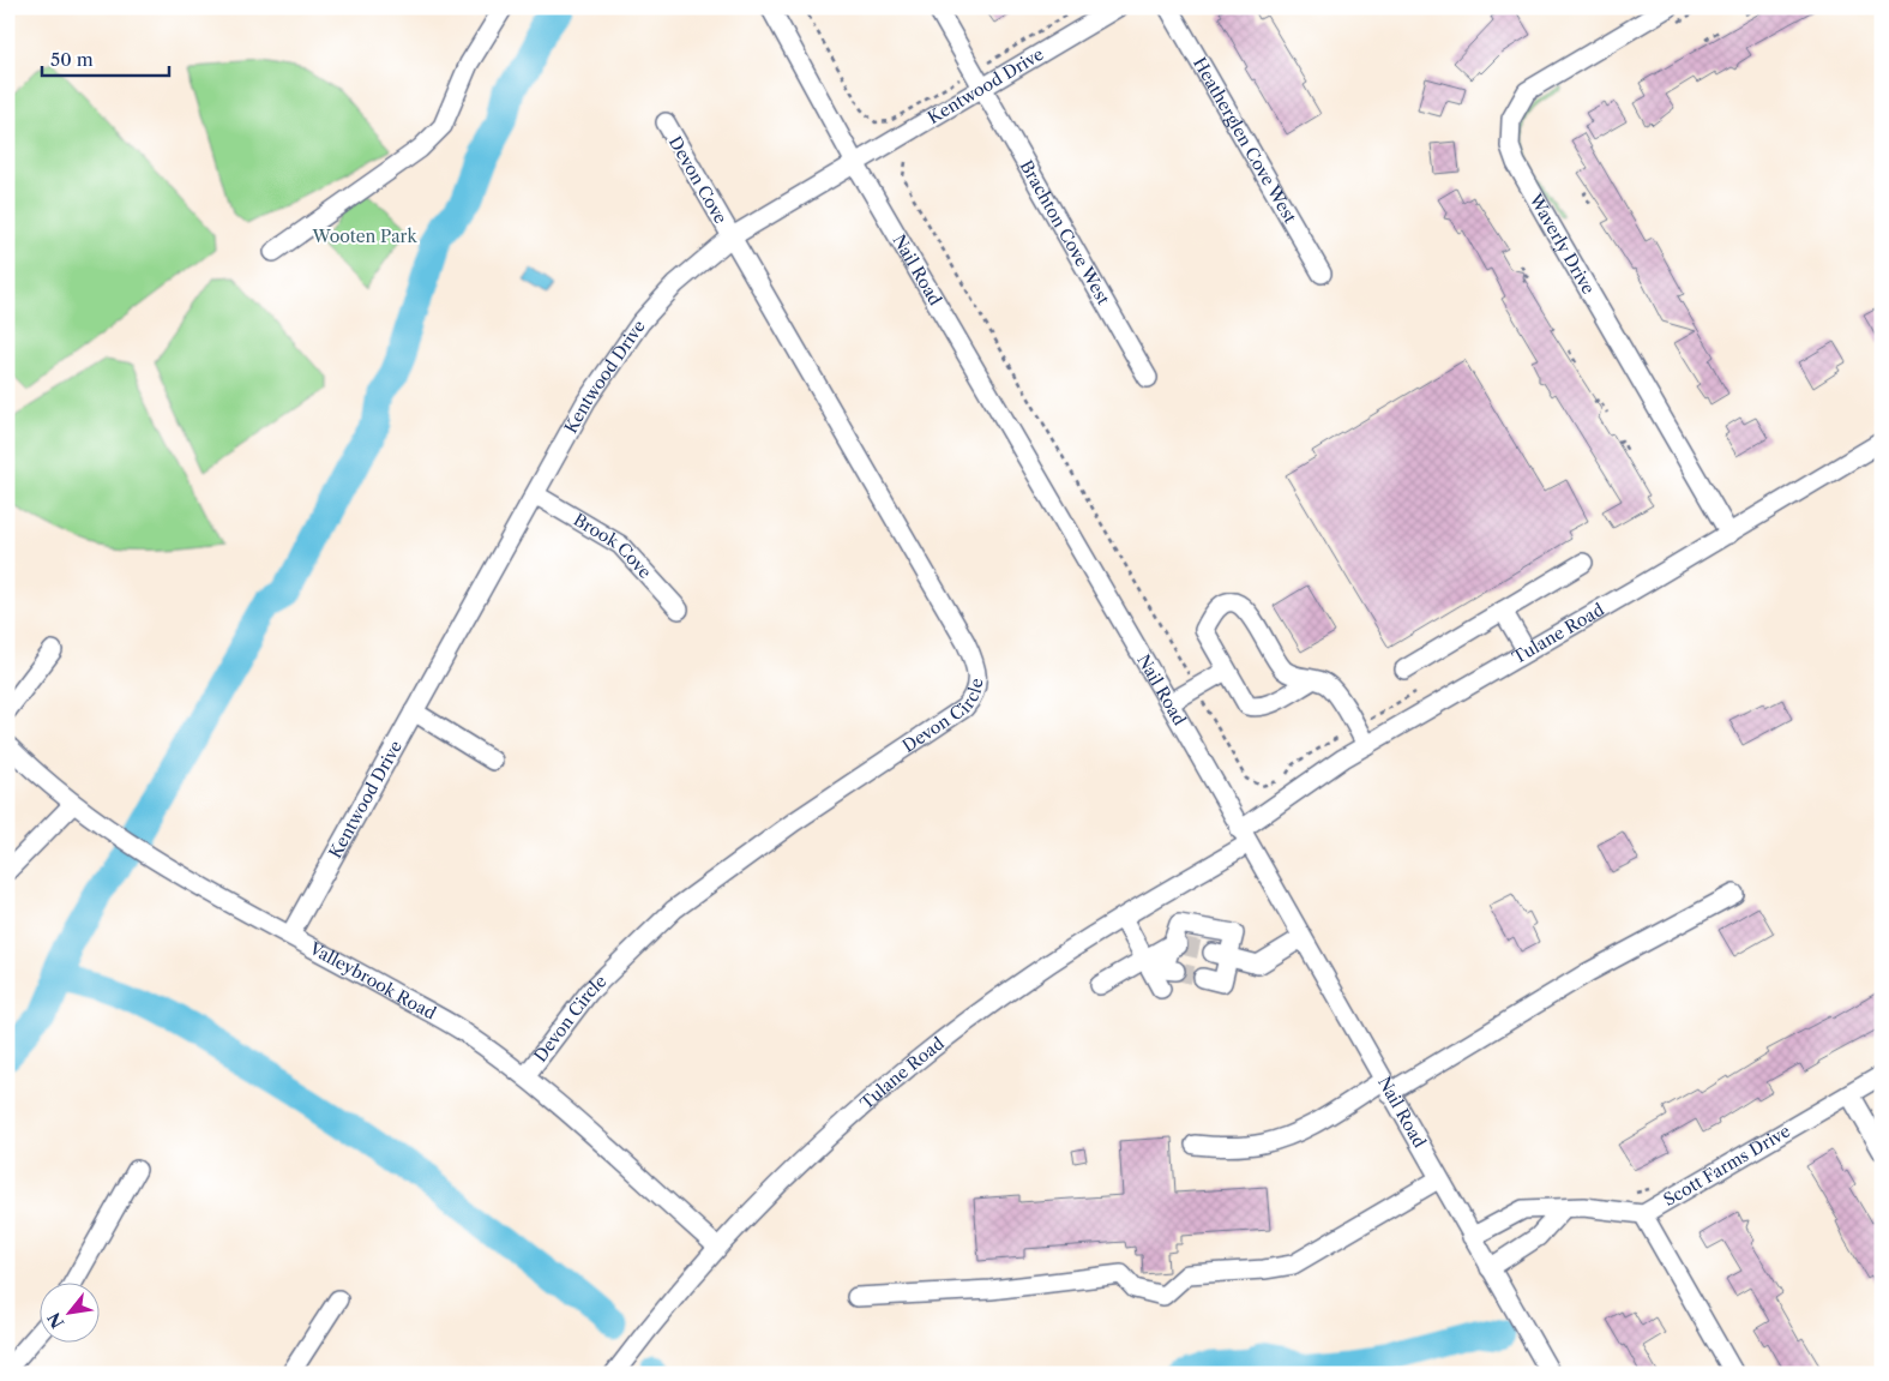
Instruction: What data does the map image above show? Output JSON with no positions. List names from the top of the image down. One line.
{"streets":{"street":["Kentwood Drive","Heatherglen Cove West","Devon Cove","Brachton Cove West","Waverly Drive","Nail Road","Brook Cove","Tulane Road","Devon Circle","Valleybrook Road","Scott Farms Drive"]},"crossings":[["Kentwood Drive","Devon Cove"],["Kentwood Drive","Brachton Cove West"],["Kentwood Drive","Nail Road"],["Kentwood Drive","Brook Cove"],["Kentwood Drive","Devon Circle"],["Kentwood Drive","Valleybrook Road"],["Devon Cove","Devon Circle"],["Waverly Drive","Tulane Road"],["Nail Road","Tulane Road"],["Tulane Road","Valleybrook Road"],["Devon Circle","Valleybrook Road"]],"parks":["Wooten Park"],"scale_bar":"50 m","north":"bottom left"}
